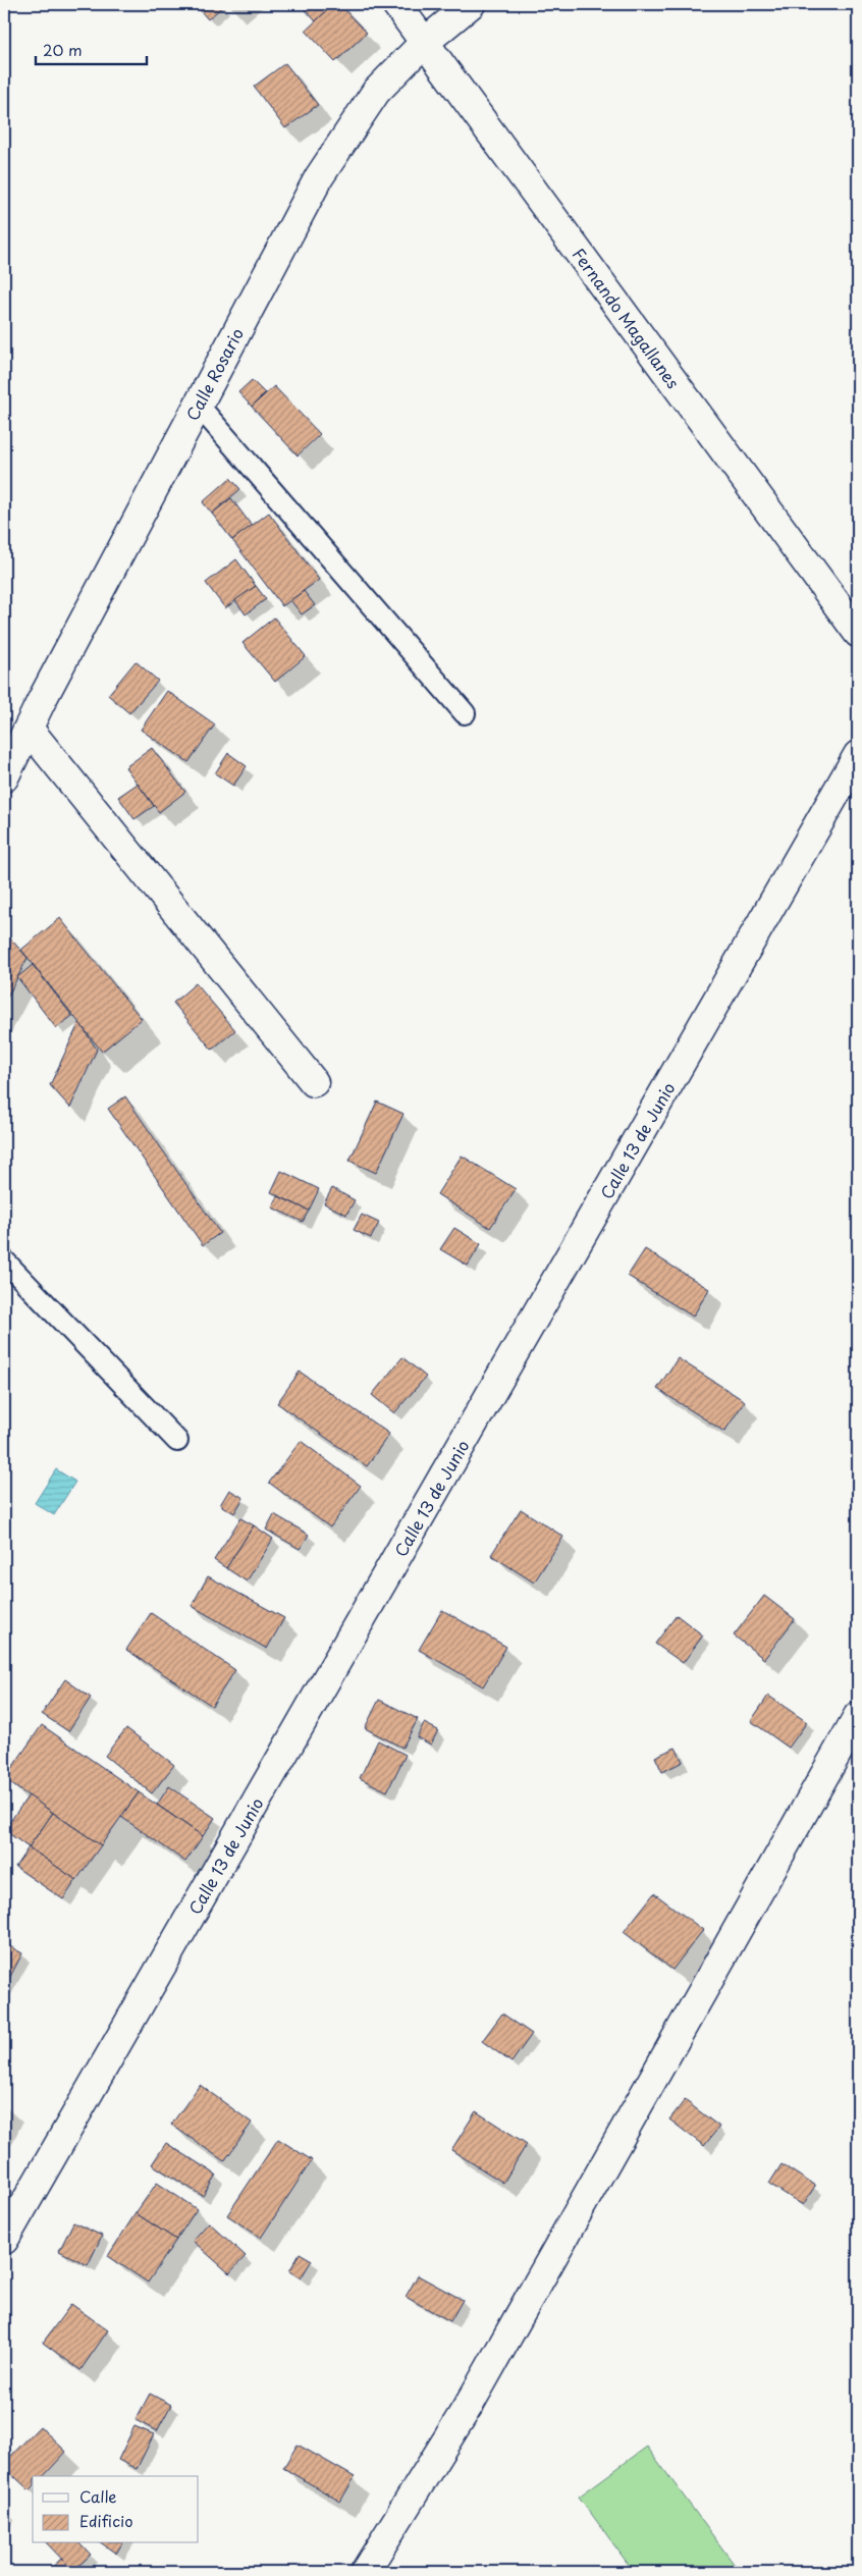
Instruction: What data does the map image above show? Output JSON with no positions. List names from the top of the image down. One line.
{"streets":{"street":["Fernando Magallanes","Calle Rosario","Calle 13 de Junio"]},"crossings":[["Fernando Magallanes","Calle Rosario"]],"legend":["Calle","Edificio"],"scale_bar":"20 m"}
